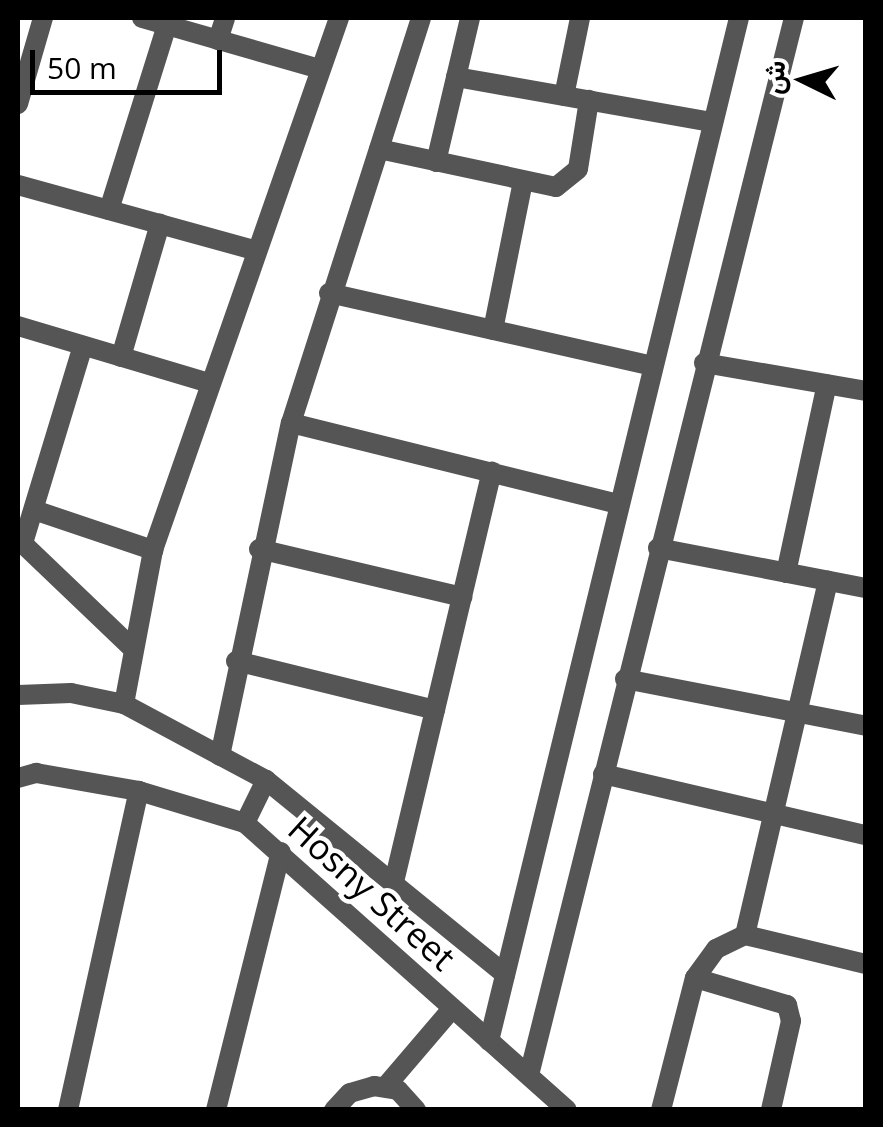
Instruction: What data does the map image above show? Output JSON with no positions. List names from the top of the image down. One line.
{"streets":{"street":["Hosny Street"]},"scale_bar":"50 m","north":"left"}
